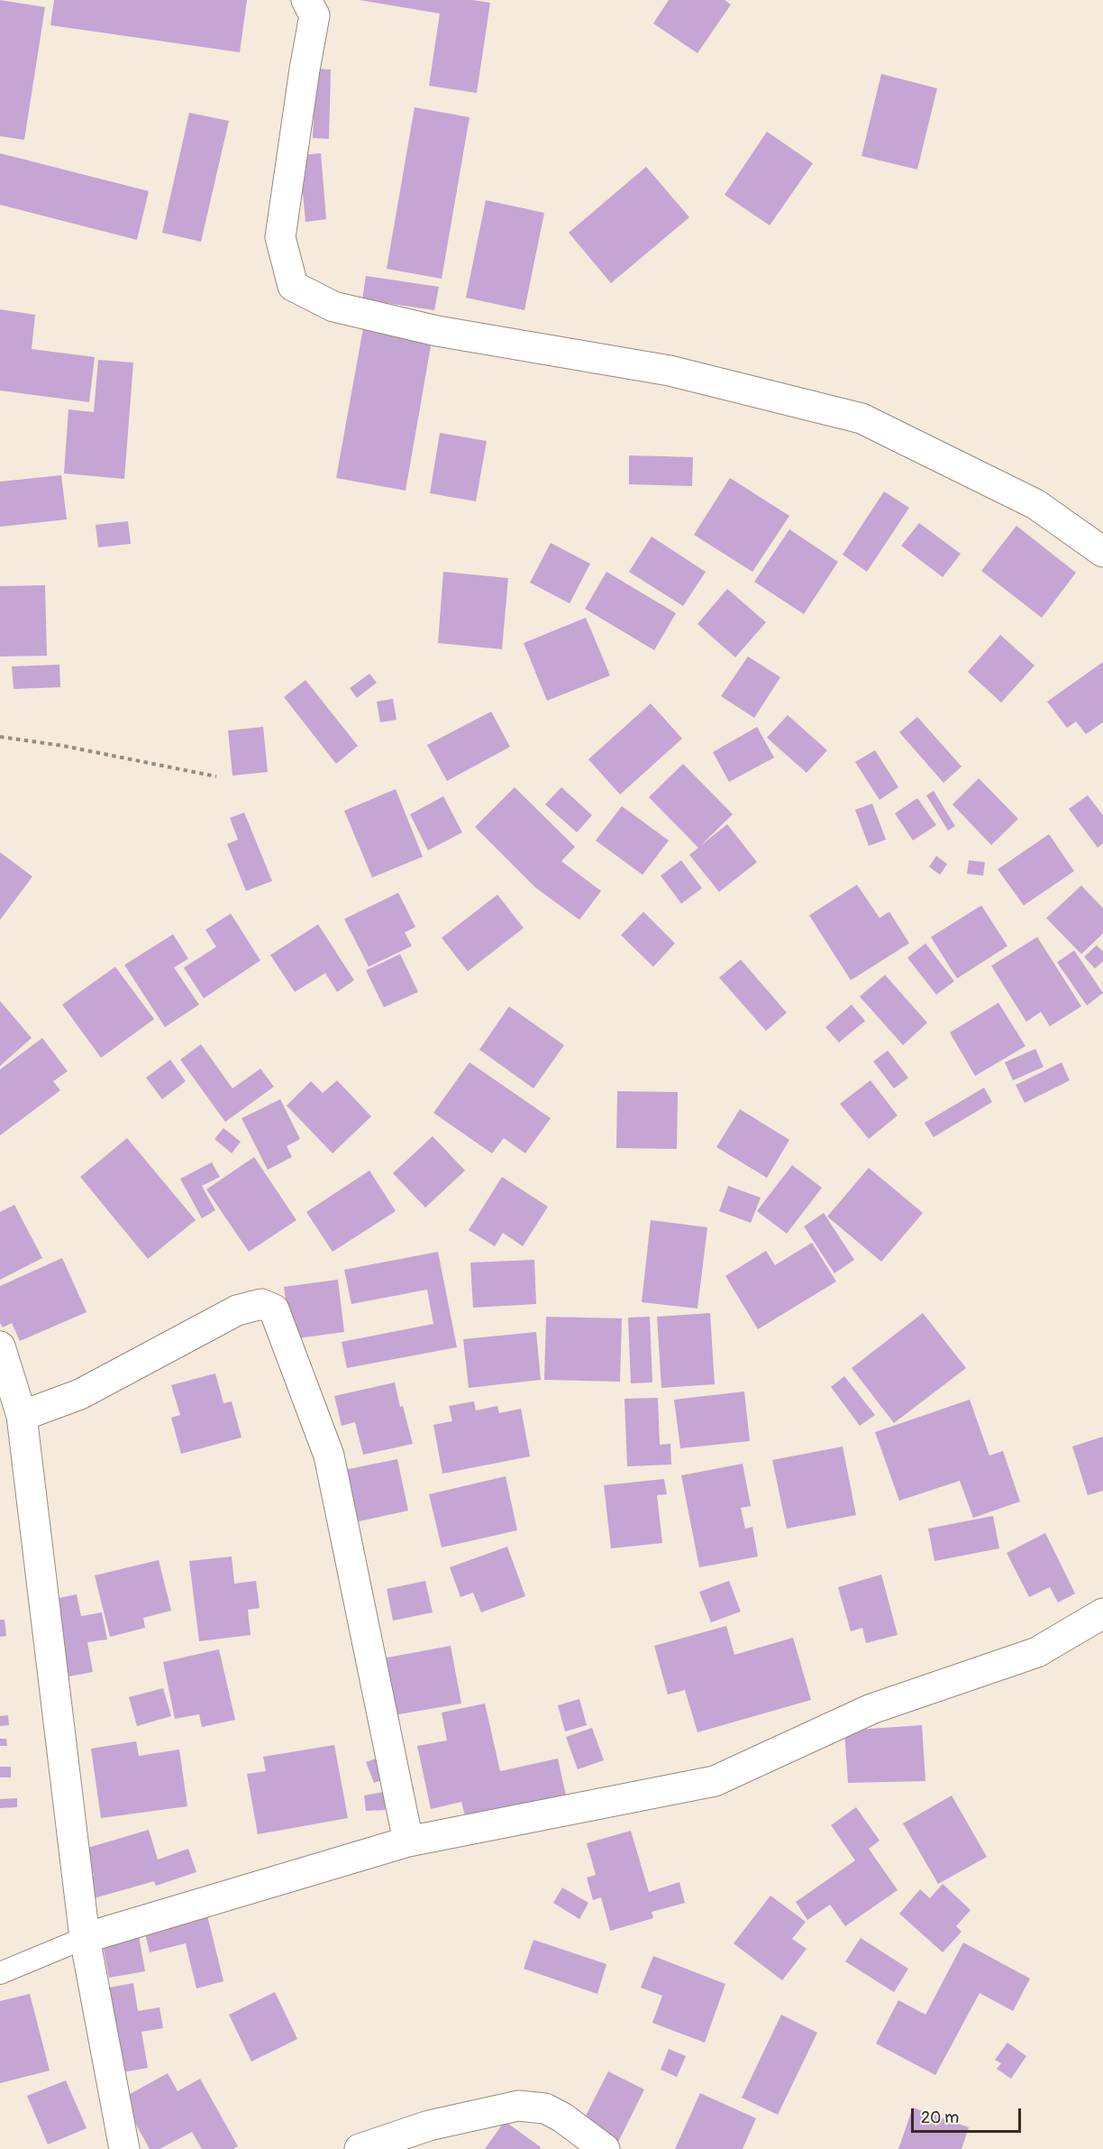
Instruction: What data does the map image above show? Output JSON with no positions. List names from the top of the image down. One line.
{"scale_bar":"20 m"}
